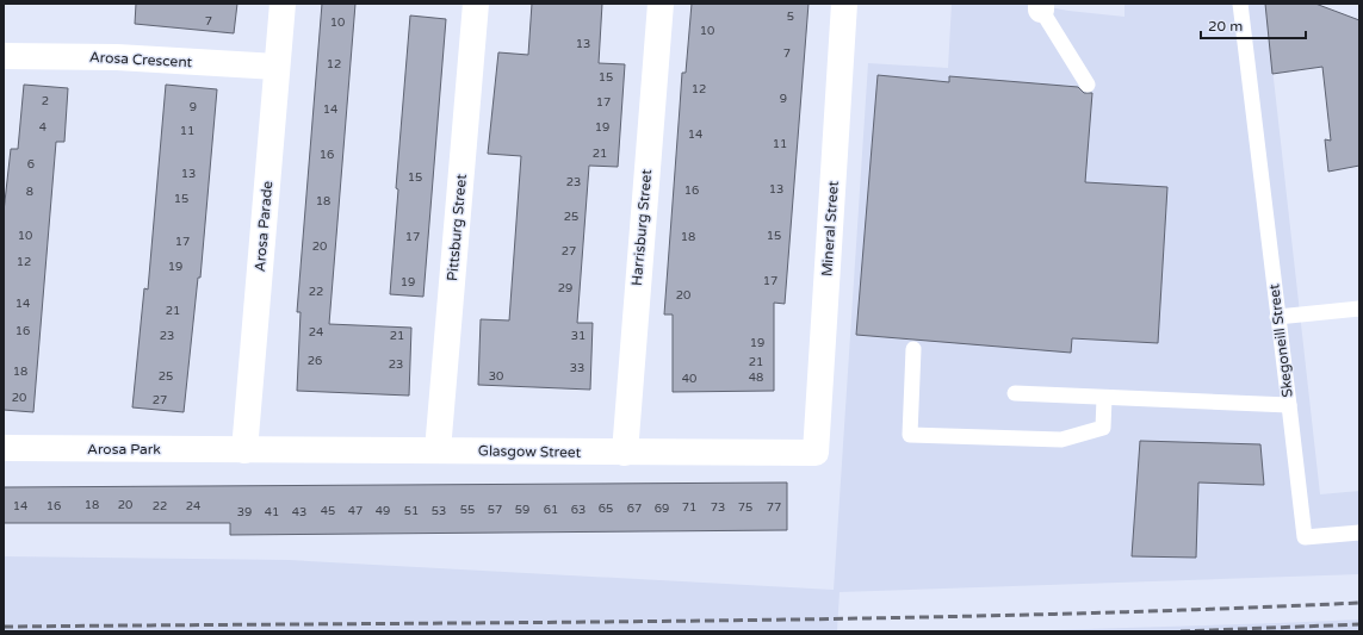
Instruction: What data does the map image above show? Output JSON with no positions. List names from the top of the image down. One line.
{"streets":{"street":["Arosa Crescent","Arosa Parade","Pittsburg Street","Harrisburg Street","Mineral Street","Arosa Park","Glasgow Street"],"lane":["Skegoneill Street"]},"crossings":[["Arosa Crescent","Arosa Parade"],["Arosa Parade","Arosa Park"],["Arosa Parade","Glasgow Street"],["Pittsburg Street","Glasgow Street"],["Harrisburg Street","Glasgow Street"],["Mineral Street","Glasgow Street"],["Arosa Park","Glasgow Street"]],"house_numbers":["5","7","10","10","13","7","12","15","12","9","2","17","9","14","4","19","11","14","11","21","16","6","13","15","23","13","16","8","15","18","25","10","15","17","18","17","20","27","12","19","17","19","29","22","20","14","21","16","24","23","21","31","19","26","21","23","33","18","25","30","48","40","20","27","18","20","14","16","22","24","71","73","75","77","65","67","69","55","57","59","61","63","45","47","49","51","53","39","41","43"],"scale_bar":"20 m"}
